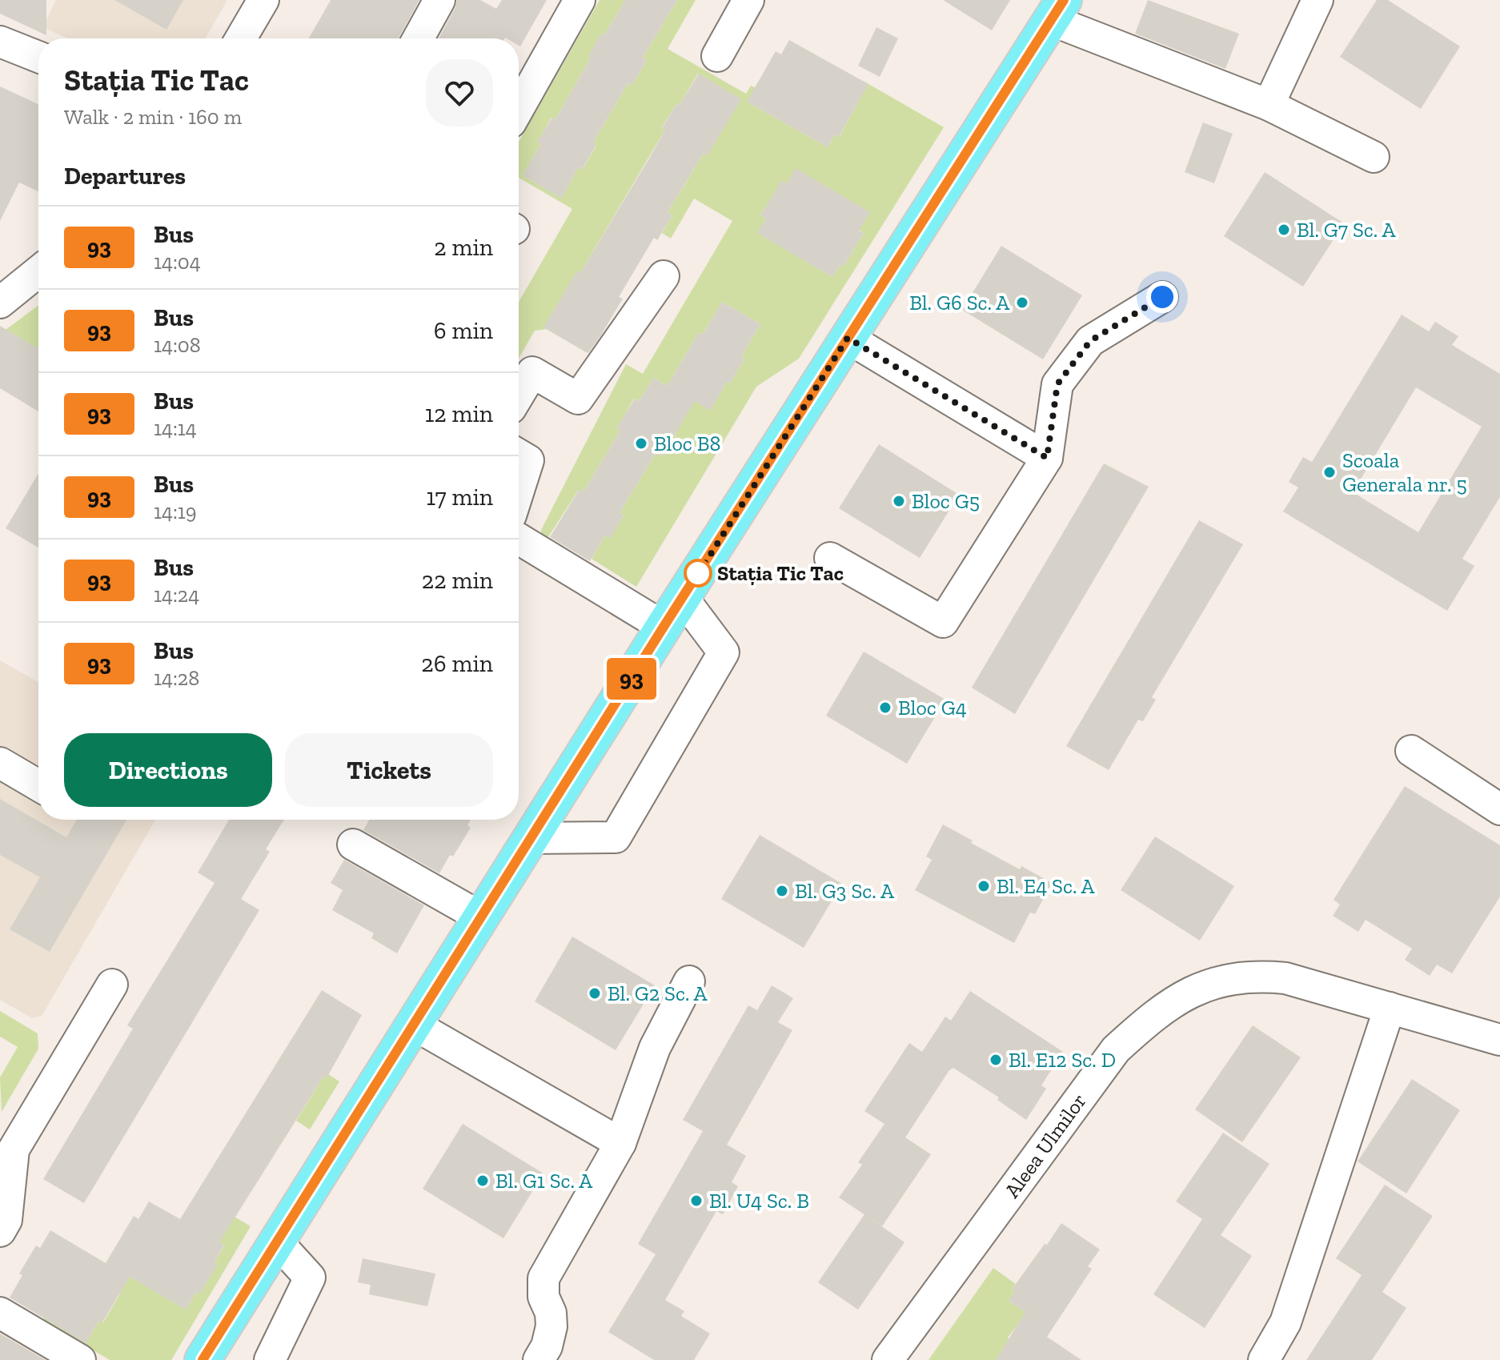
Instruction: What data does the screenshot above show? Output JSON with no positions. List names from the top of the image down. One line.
{"streets":{"street":["Aleea Ulmilor"]},"places":["Bl. G7 Sc. A","Bl. G6 Sc. A","Bloc B8","Scoala Generala nr. 5","Bloc G5","Stația Tic Tac","Bloc G4","Bl. E4 Sc. A","Bl. G3 Sc. A","Bl. G2 Sc. A","Bl. E12 Sc. D","Bl. G1 Sc. A","Bl. U4 Sc. B"],"lines":["bus line 93"],"page":{"on_map":"93","heading":[["Stația Tic Tac","Walk · 2 min · 160 m"],"Departures"],"list":[{"mark":"93","name":"Bus","note":"14:04","value":"2 min"},{"mark":"93","name":"Bus","note":"14:08","value":"6 min"},{"mark":"93","name":"Bus","note":"14:14","value":"12 min"},{"mark":"93","name":"Bus","note":"14:19","value":"17 min"},{"mark":"93","name":"Bus","note":"14:24","value":"22 min"},{"mark":"93","name":"Bus","note":"14:28","value":"26 min"}],"buttons":["Directions","Tickets"]}}
